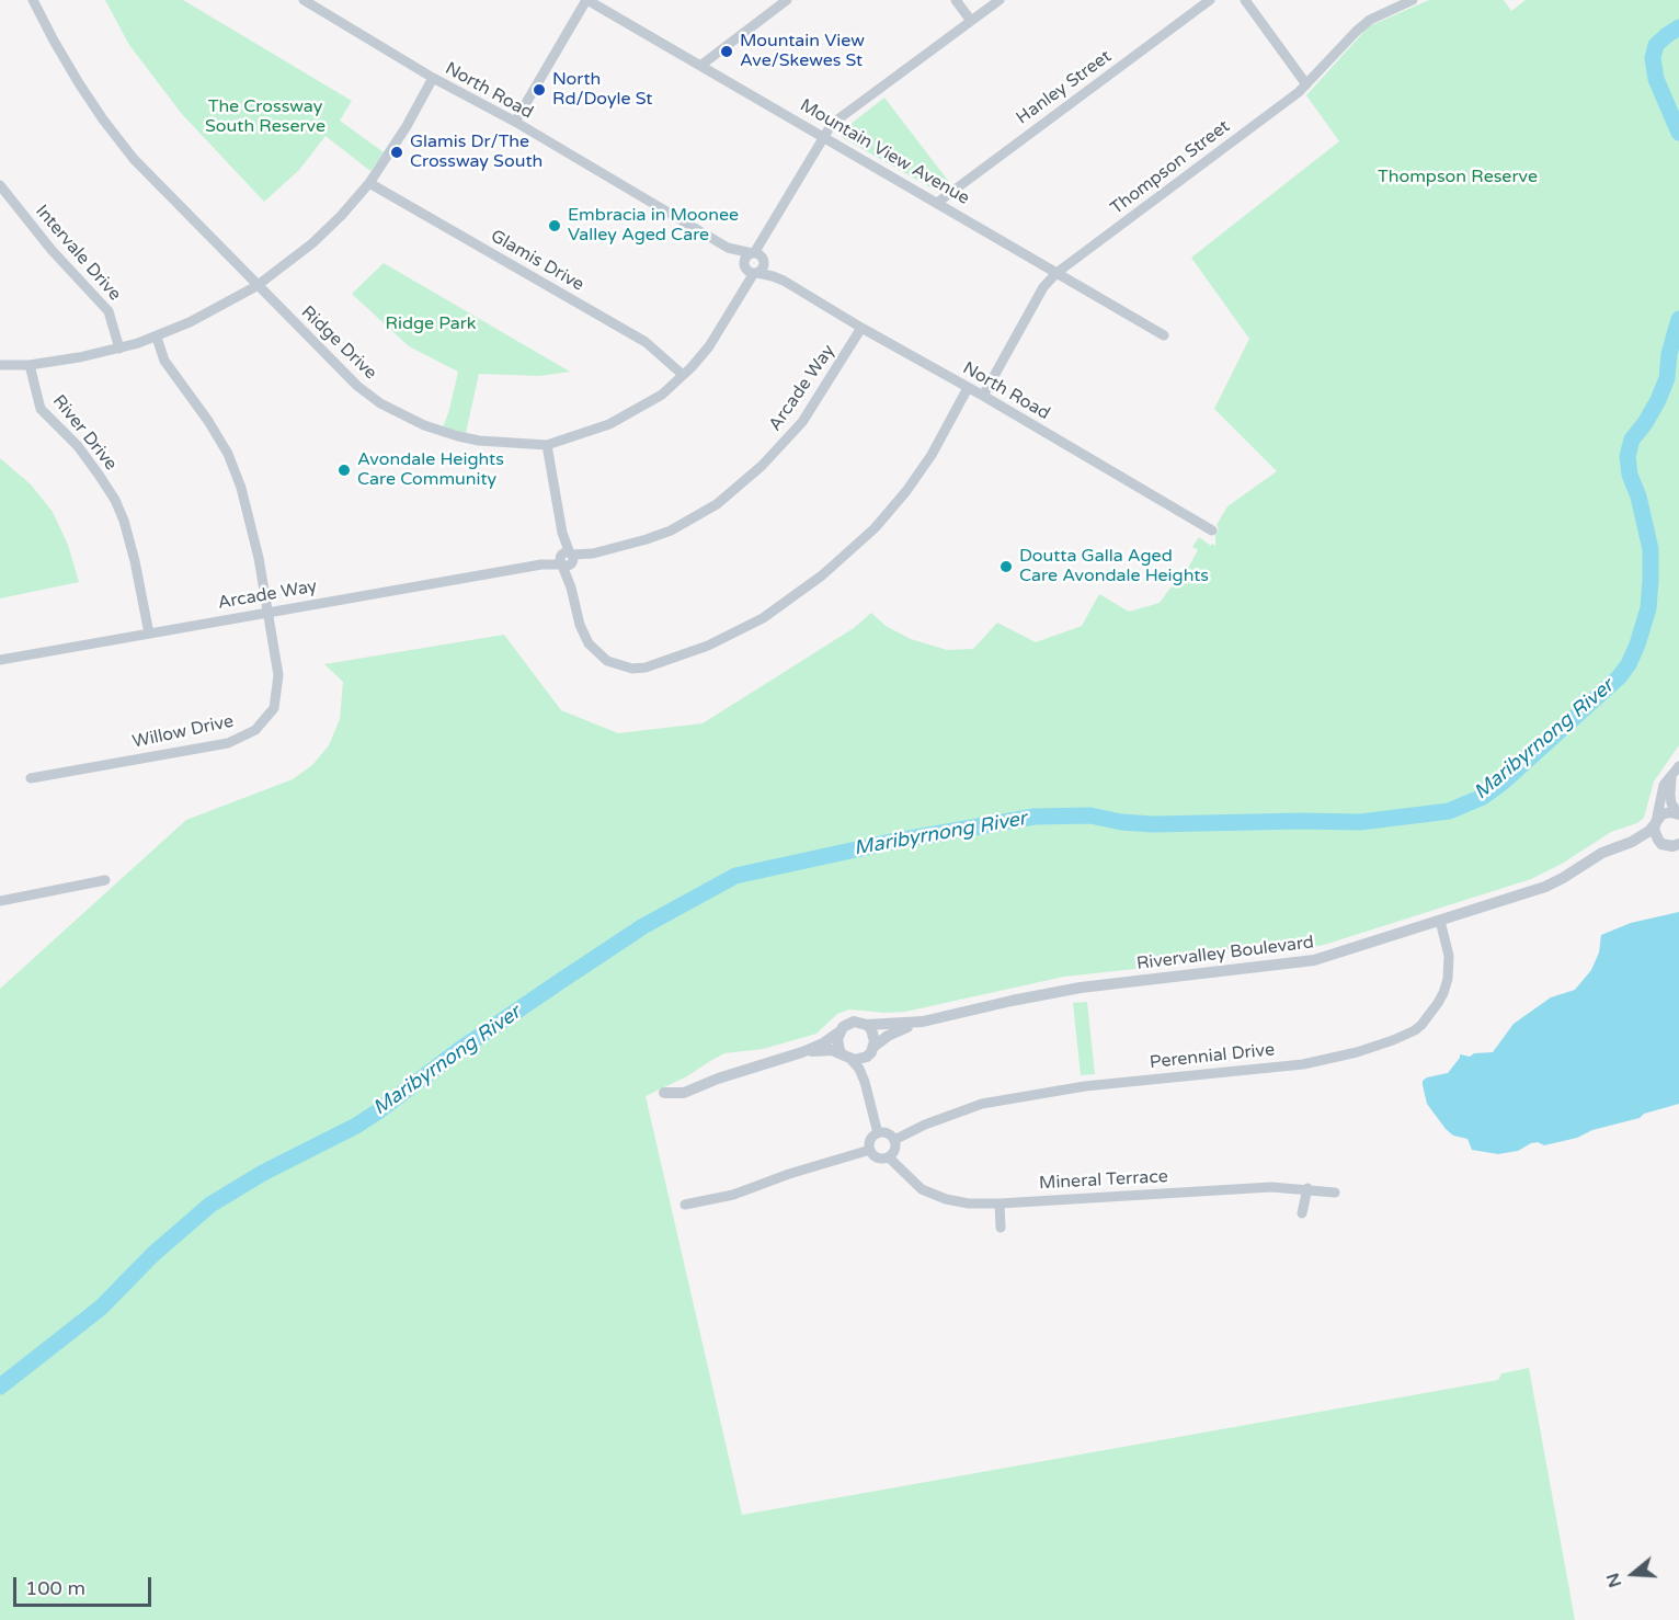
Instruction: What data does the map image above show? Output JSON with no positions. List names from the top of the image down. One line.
{"streets":{"street":["Hanley Street","North Road","Mountain View Avenue","Thompson Street","Intervale Drive","Glamis Drive","Ridge Drive","Arcade Way","River Drive","Willow Drive","Rivervalley Boulevard","Perennial Drive","Mineral Terrace"]},"crossings":[["Hanley Street","Mountain View Avenue"],["North Road","Thompson Street"],["North Road","Ridge Drive"],["North Road","Arcade Way"],["Mountain View Avenue","Thompson Street"],["Mountain View Avenue","Ridge Drive"],["Glamis Drive","Ridge Drive"],["Arcade Way","River Drive"],["Arcade Way","Willow Drive"],["Rivervalley Boulevard","Perennial Drive"],["Perennial Drive","Mineral Terrace"]],"water":["Maribyrnong River"],"parks":["The Crossway South Reserve","Thompson Reserve","Ridge Park"],"places":["Mountain View Ave/Skewes St","North Rd/Doyle St","Glamis Dr/The Crossway South","Embracia in Moonee Valley Aged Care","Avondale Heights Care Community","Doutta Galla Aged Care Avondale Heights"],"scale_bar":"100 m","north":"left"}
